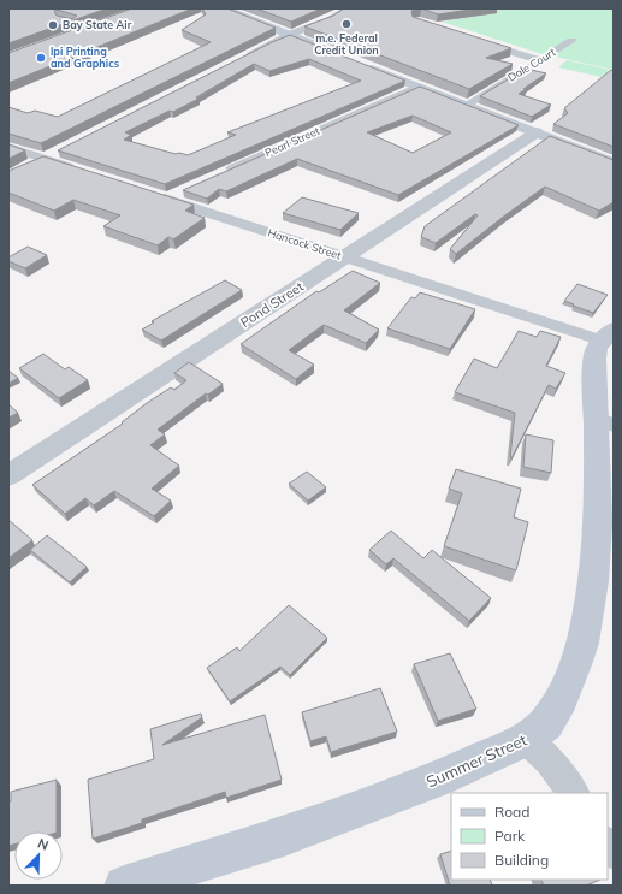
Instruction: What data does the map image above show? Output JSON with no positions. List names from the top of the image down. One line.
{"streets":{"main road":["Summer Street"],"street":["Dale Court","Pearl Street","Hancock Street","Pond Street"]},"crossings":[["Hancock Street","Pond Street"],["Hancock Street","Summer Street"]],"places":["m.e. Federal Credit Union","Bay State Air","lpi Printing and Graphics"],"legend":["Road","Park","Building"],"north":"top right"}
